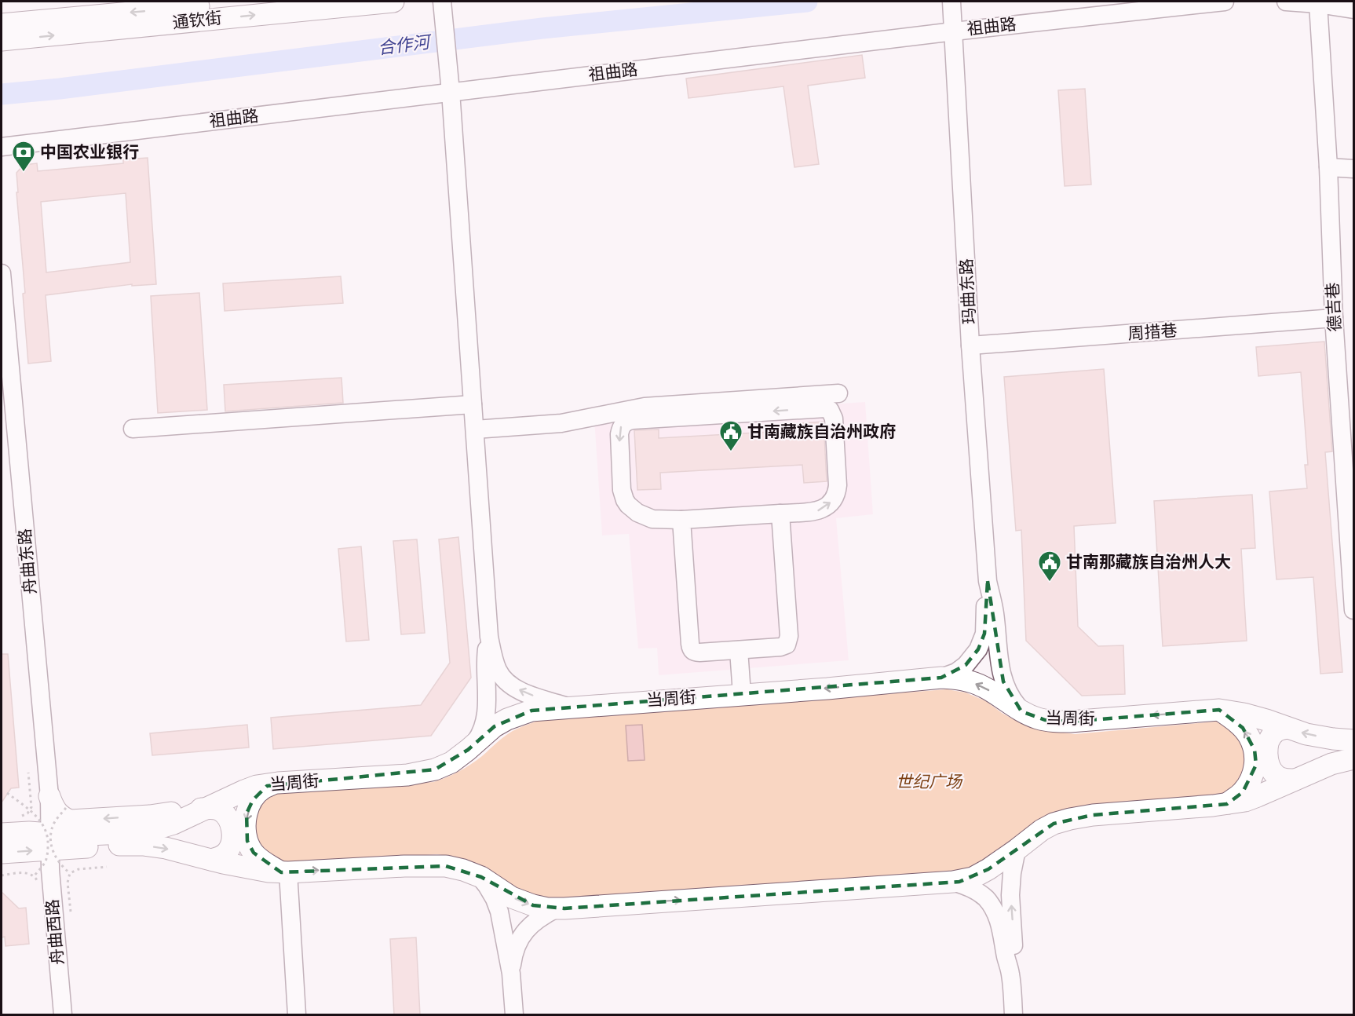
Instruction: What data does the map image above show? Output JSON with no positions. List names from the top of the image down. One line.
{"streets":{"main road":["通钦街","当周街"],"street":["祖曲路","玛曲东路","德吉巷","周措巷","舟曲东路","舟曲西路"]},"crossings":[["祖曲路","玛曲东路"],["玛曲东路","周措巷"],["德吉巷","周措巷"],["舟曲东路","当周街"],["舟曲东路","舟曲西路"],["当周街","舟曲西路"]],"water":["合作河"],"parks":["世纪广场"],"places":{"bank":["中国农业银行"],"public building":["甘南藏族自治州政府","甘南那藏族自治州人大"]}}
